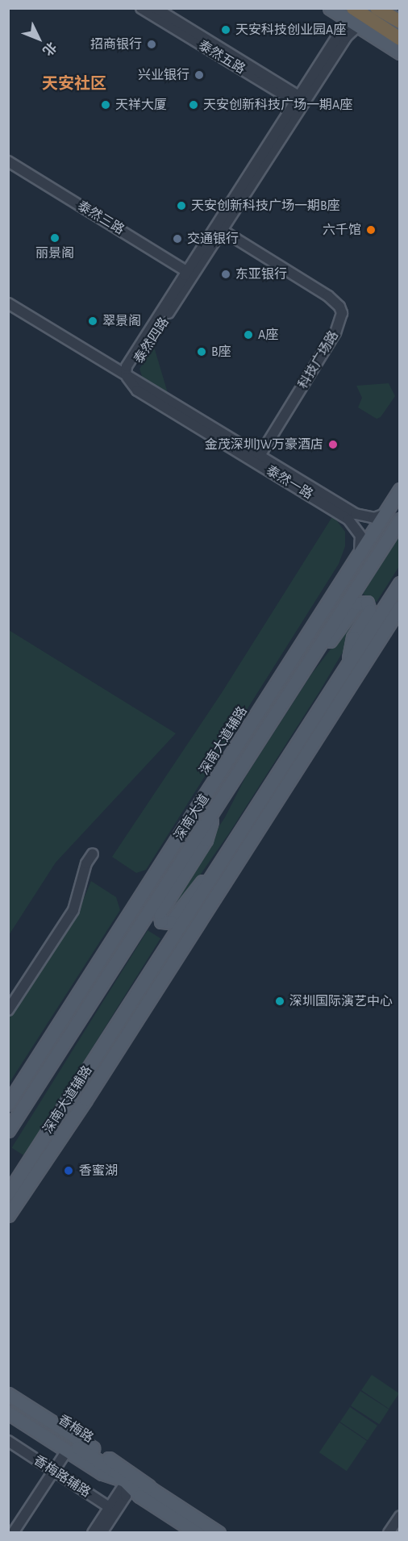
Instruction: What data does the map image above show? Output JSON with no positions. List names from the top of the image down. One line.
{"streets":{"main road":["深南大道辅路","深南大道","香梅路"],"street":["泰然五路","泰然三路","泰然四路","科技广场路","泰然一路","香梅路辅路"]},"crossings":[["泰然五路","泰然四路"],["泰然三路","泰然四路"],["泰然四路","科技广场路"],["泰然四路","泰然一路"],["科技广场路","泰然一路"],["泰然一路","深南大道辅路"]],"districts":["天安社区"],"places":["天安科技创业园A座","招商银行","兴业银行","天祥大厦","天安创新科技广场一期A座","天安创新科技广场一期B座","六千馆","丽景阁","交通银行","东亚银行","翠景阁","A座","B座","金茂深圳JW万豪酒店","深圳国际演艺中心","香蜜湖"],"north":"bottom right"}
